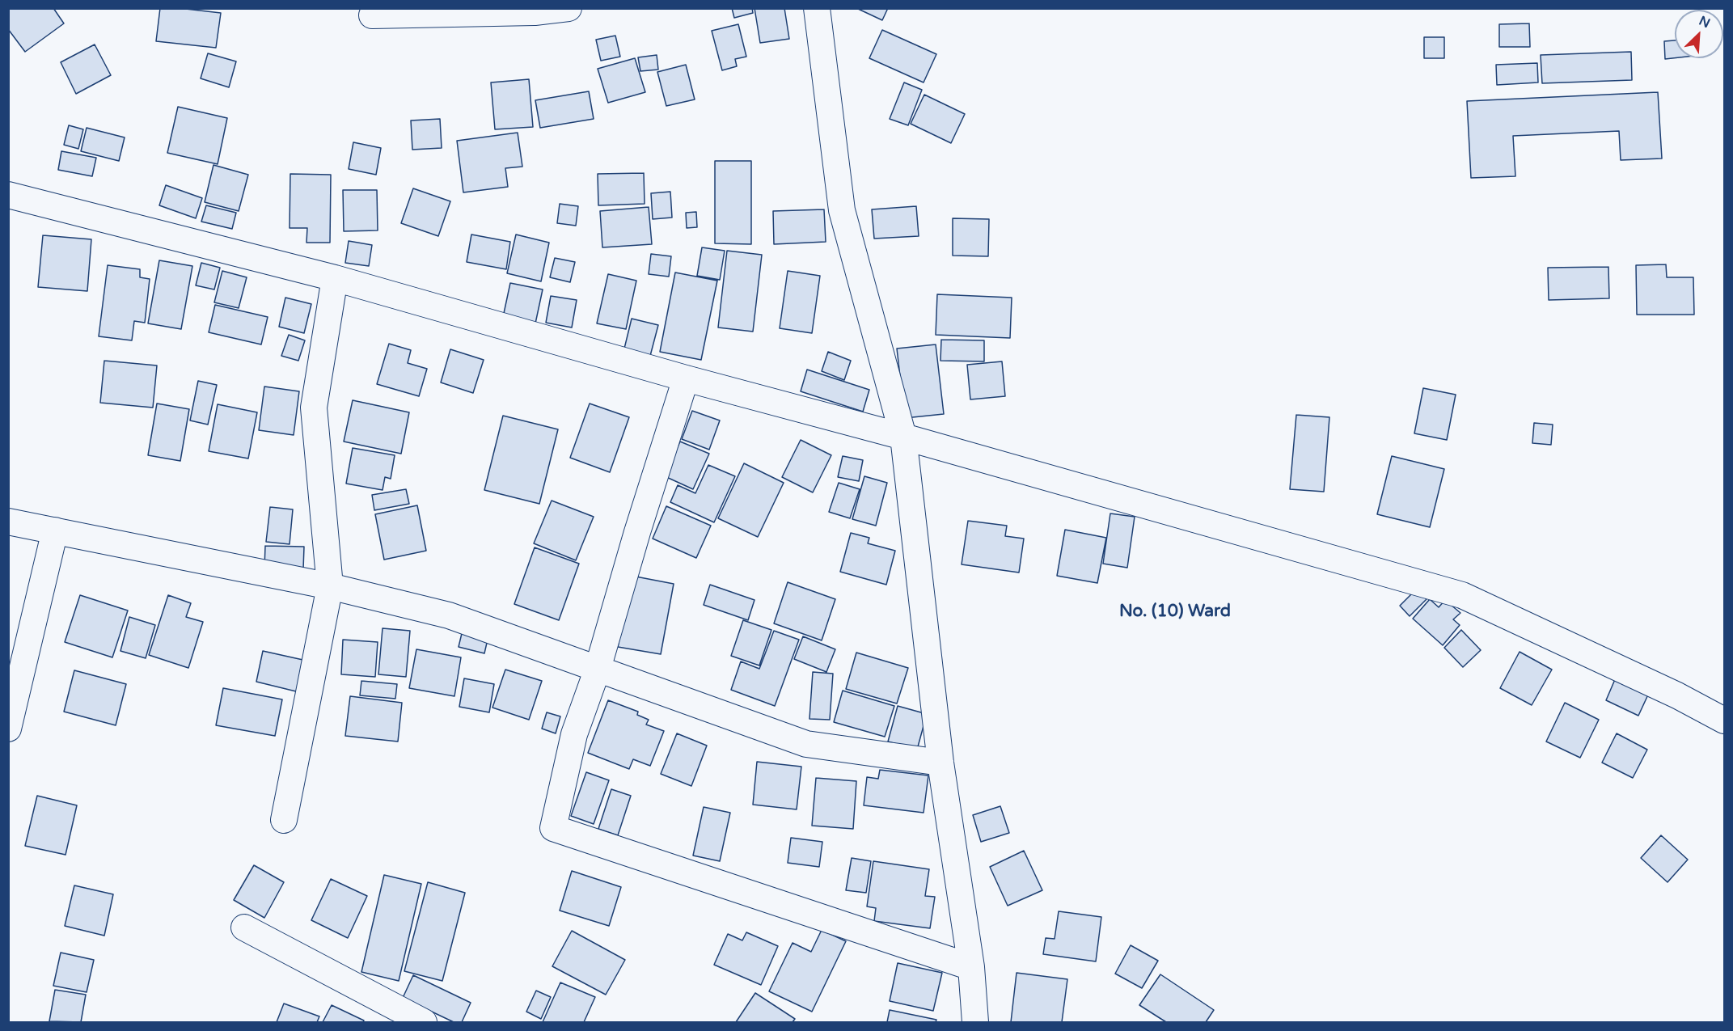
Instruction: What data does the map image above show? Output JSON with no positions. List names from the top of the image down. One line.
{"districts":["No. (10) Ward"],"north":"top right"}
